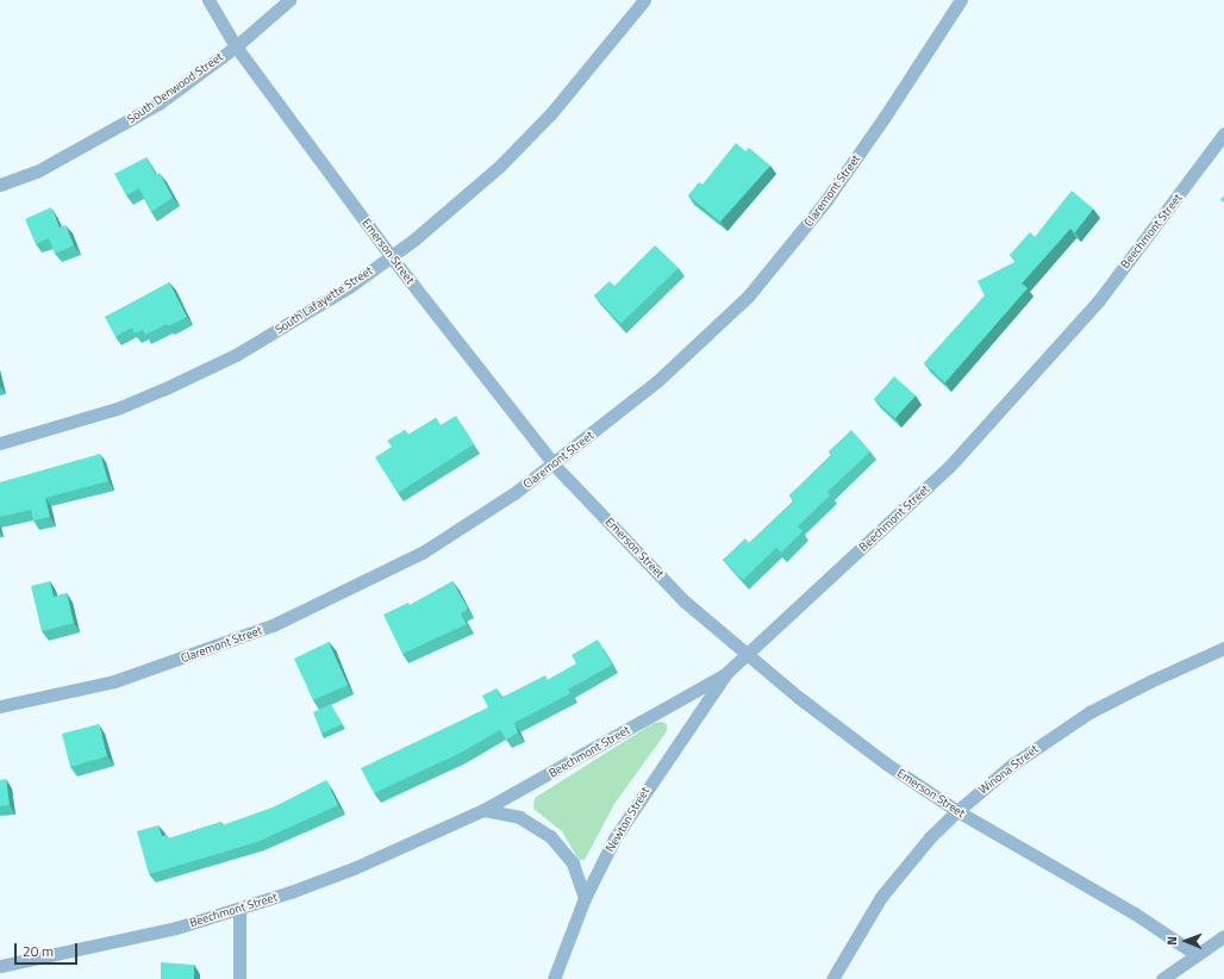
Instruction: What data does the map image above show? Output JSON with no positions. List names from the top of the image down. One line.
{"streets":{"street":["South Denwood Street","Claremont Street","Beechmont Street","Emerson Street","South Lafayette Street","Winona Street","Newton Street"]},"crossings":[["South Denwood Street","Emerson Street"],["Claremont Street","Emerson Street"],["Beechmont Street","Emerson Street"],["Beechmont Street","Newton Street"],["Emerson Street","South Lafayette Street"],["Emerson Street","Winona Street"]],"scale_bar":"20 m","north":"left"}
